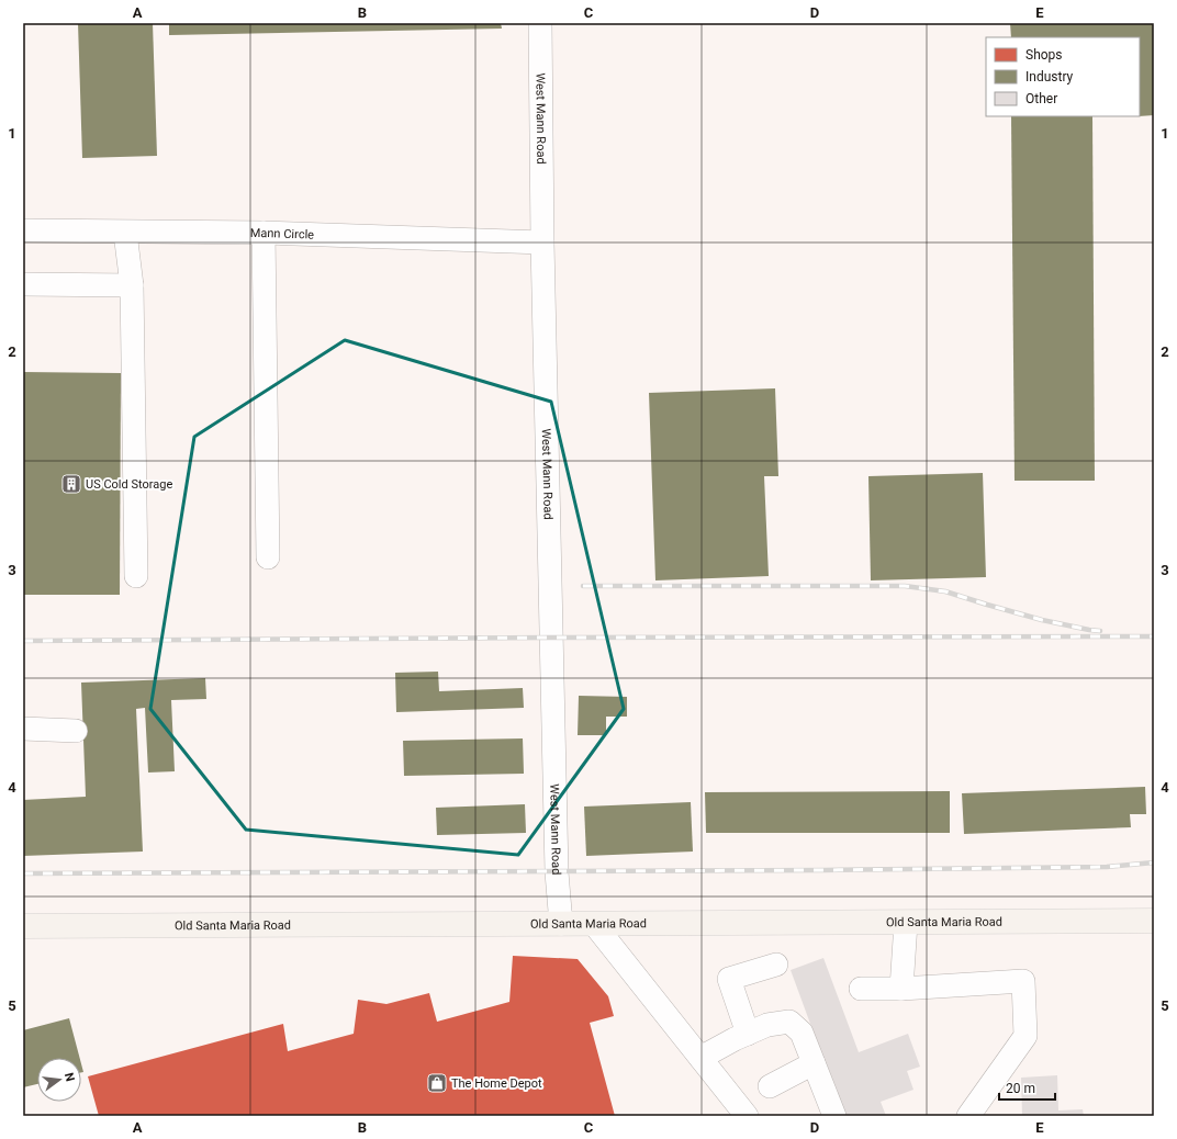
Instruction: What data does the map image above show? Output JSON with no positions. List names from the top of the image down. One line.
{"streets":{"main road":["Old Santa Maria Road"],"street":["West Mann Road","Mann Circle"]},"crossings":[["West Mann Road","Mann Circle"],["West Mann Road","Old Santa Maria Road"]],"places":{"building":["US Cold Storage"],"shop":["The Home Depot"]},"legend":["Shops","Industry","Other"],"scale_bar":"20 m","north":"right","grid":{"columns":["A","B","C","D","E"],"rows":["1","2","3","4","5"]}}
